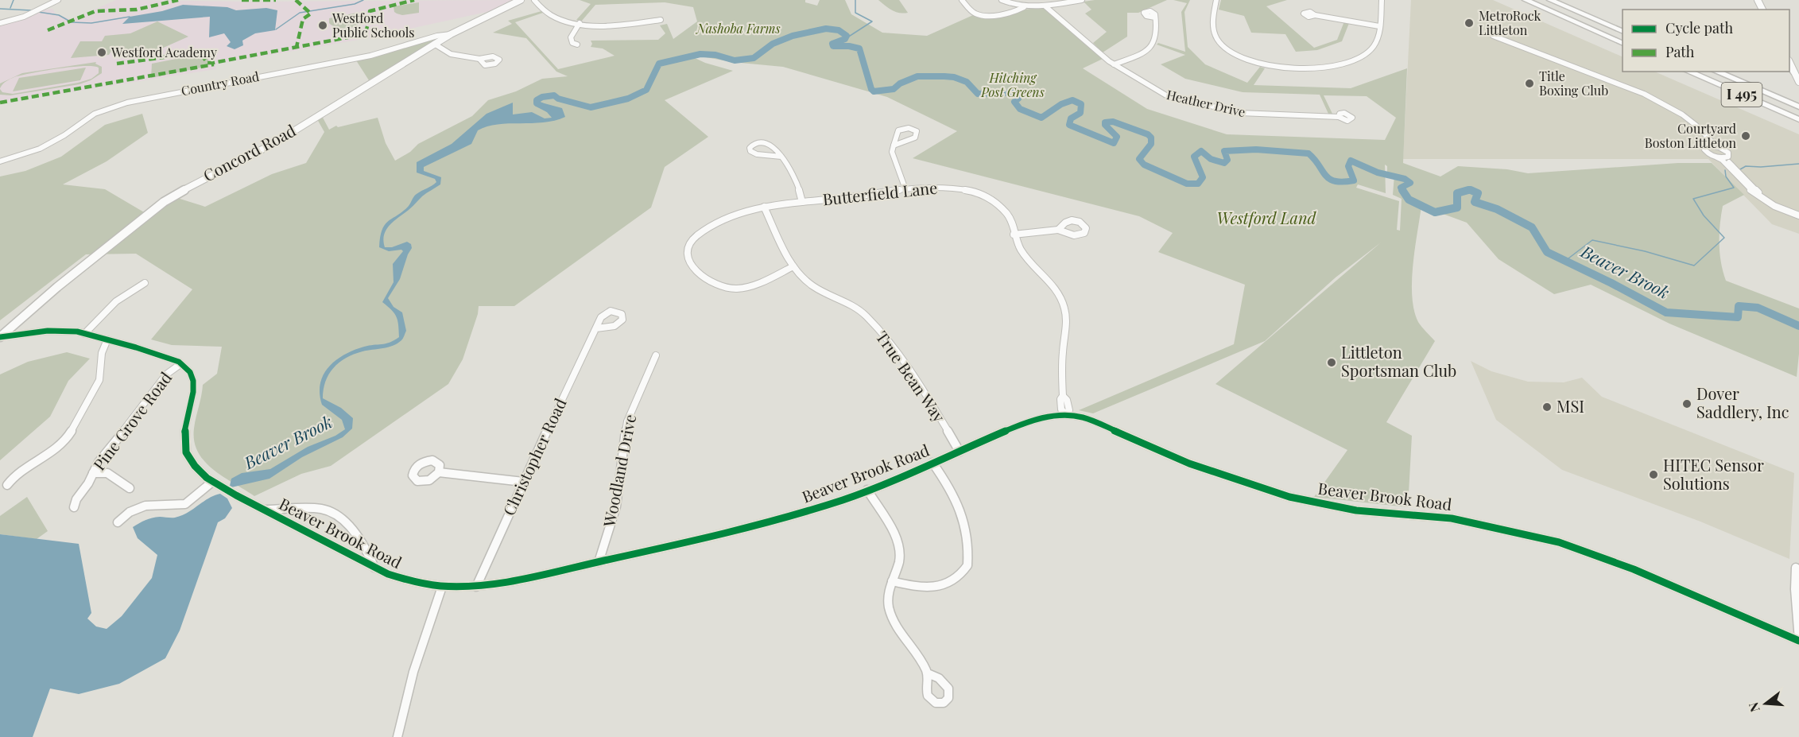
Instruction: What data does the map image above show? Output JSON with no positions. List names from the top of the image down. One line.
{"streets":{"highway":["I 495"],"main road":["Concord Road"],"street":["Country Road","Heather Drive","Butterfield Lane","True Bean Way","Pine Grove Road","Christopher Road","Woodland Drive","Beaver Brook Road"]},"crossings":[["Country Road","Concord Road"],["Butterfield Lane","Beaver Brook Road"],["True Bean Way","Beaver Brook Road"],["Pine Grove Road","Beaver Brook Road"],["Christopher Road","Beaver Brook Road"],["Woodland Drive","Beaver Brook Road"]],"water":["Beaver Brook"],"parks":["Nashoba Farms","Hitching Post Greens","Westford Land"],"places":["MetroRock Littleton","Westford Public Schools","Westford Academy","Title Boxing Club","Courtyard Boston Littleton","Littleton Sportsman Club","Dover Saddlery, Inc","MSI","HITEC Sensor Solutions"],"legend":["Cycle path","Path"],"north":"left"}
